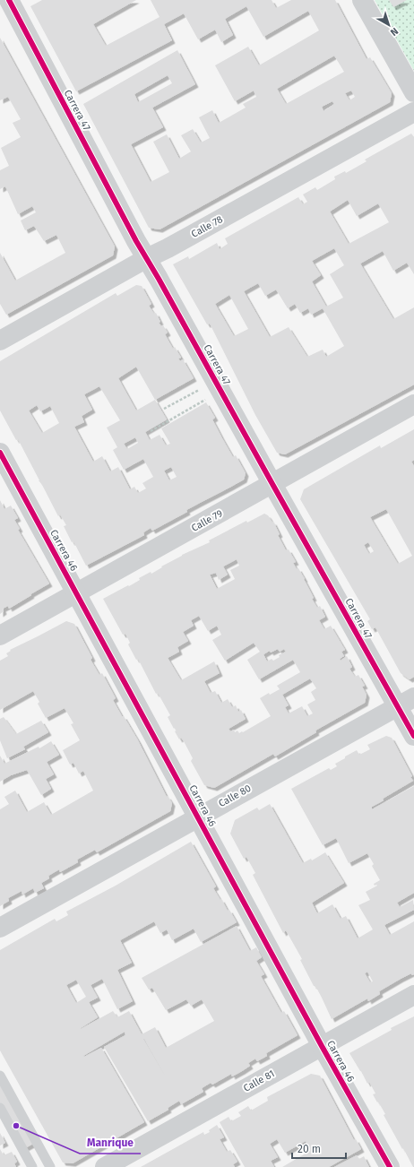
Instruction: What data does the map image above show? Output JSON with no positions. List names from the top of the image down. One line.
{"streets":{"street":["Carrera 47","Calle 78","Calle 79","Carrera 46","Calle 80","Calle 81"]},"crossings":[["Carrera 47","Calle 78"],["Carrera 47","Calle 79"],["Carrera 47","Calle 80"],["Calle 79","Carrera 46"],["Carrera 46","Calle 80"],["Carrera 46","Calle 81"]],"places":["Manrique"],"scale_bar":"20 m","north":"bottom right"}
